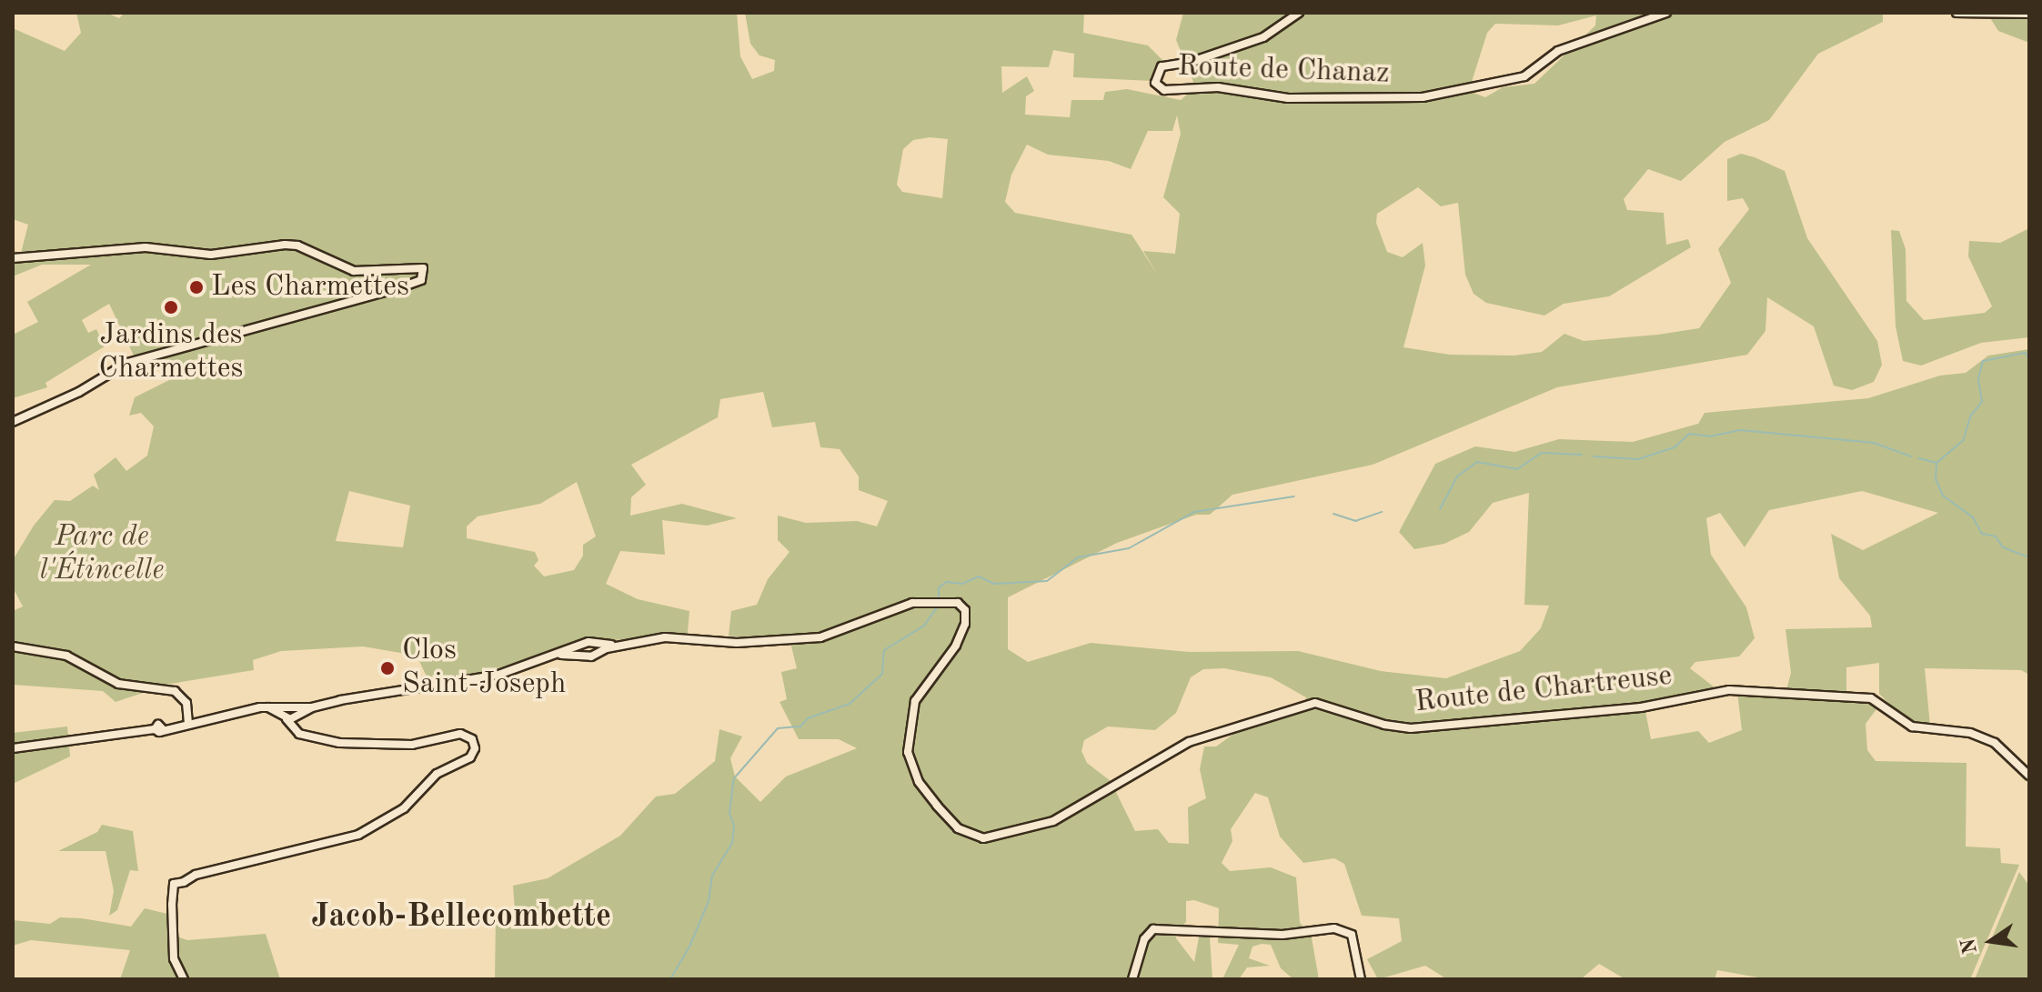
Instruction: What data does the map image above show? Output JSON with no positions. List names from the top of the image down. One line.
{"streets":{"street":["Route de Chanaz","Route de Chartreuse"]},"districts":["Jacob-Bellecombette"],"parks":["Parc de l'Étincelle"],"places":["Les Charmettes","Jardins des Charmettes","Clos Saint-Joseph"],"north":"left"}
